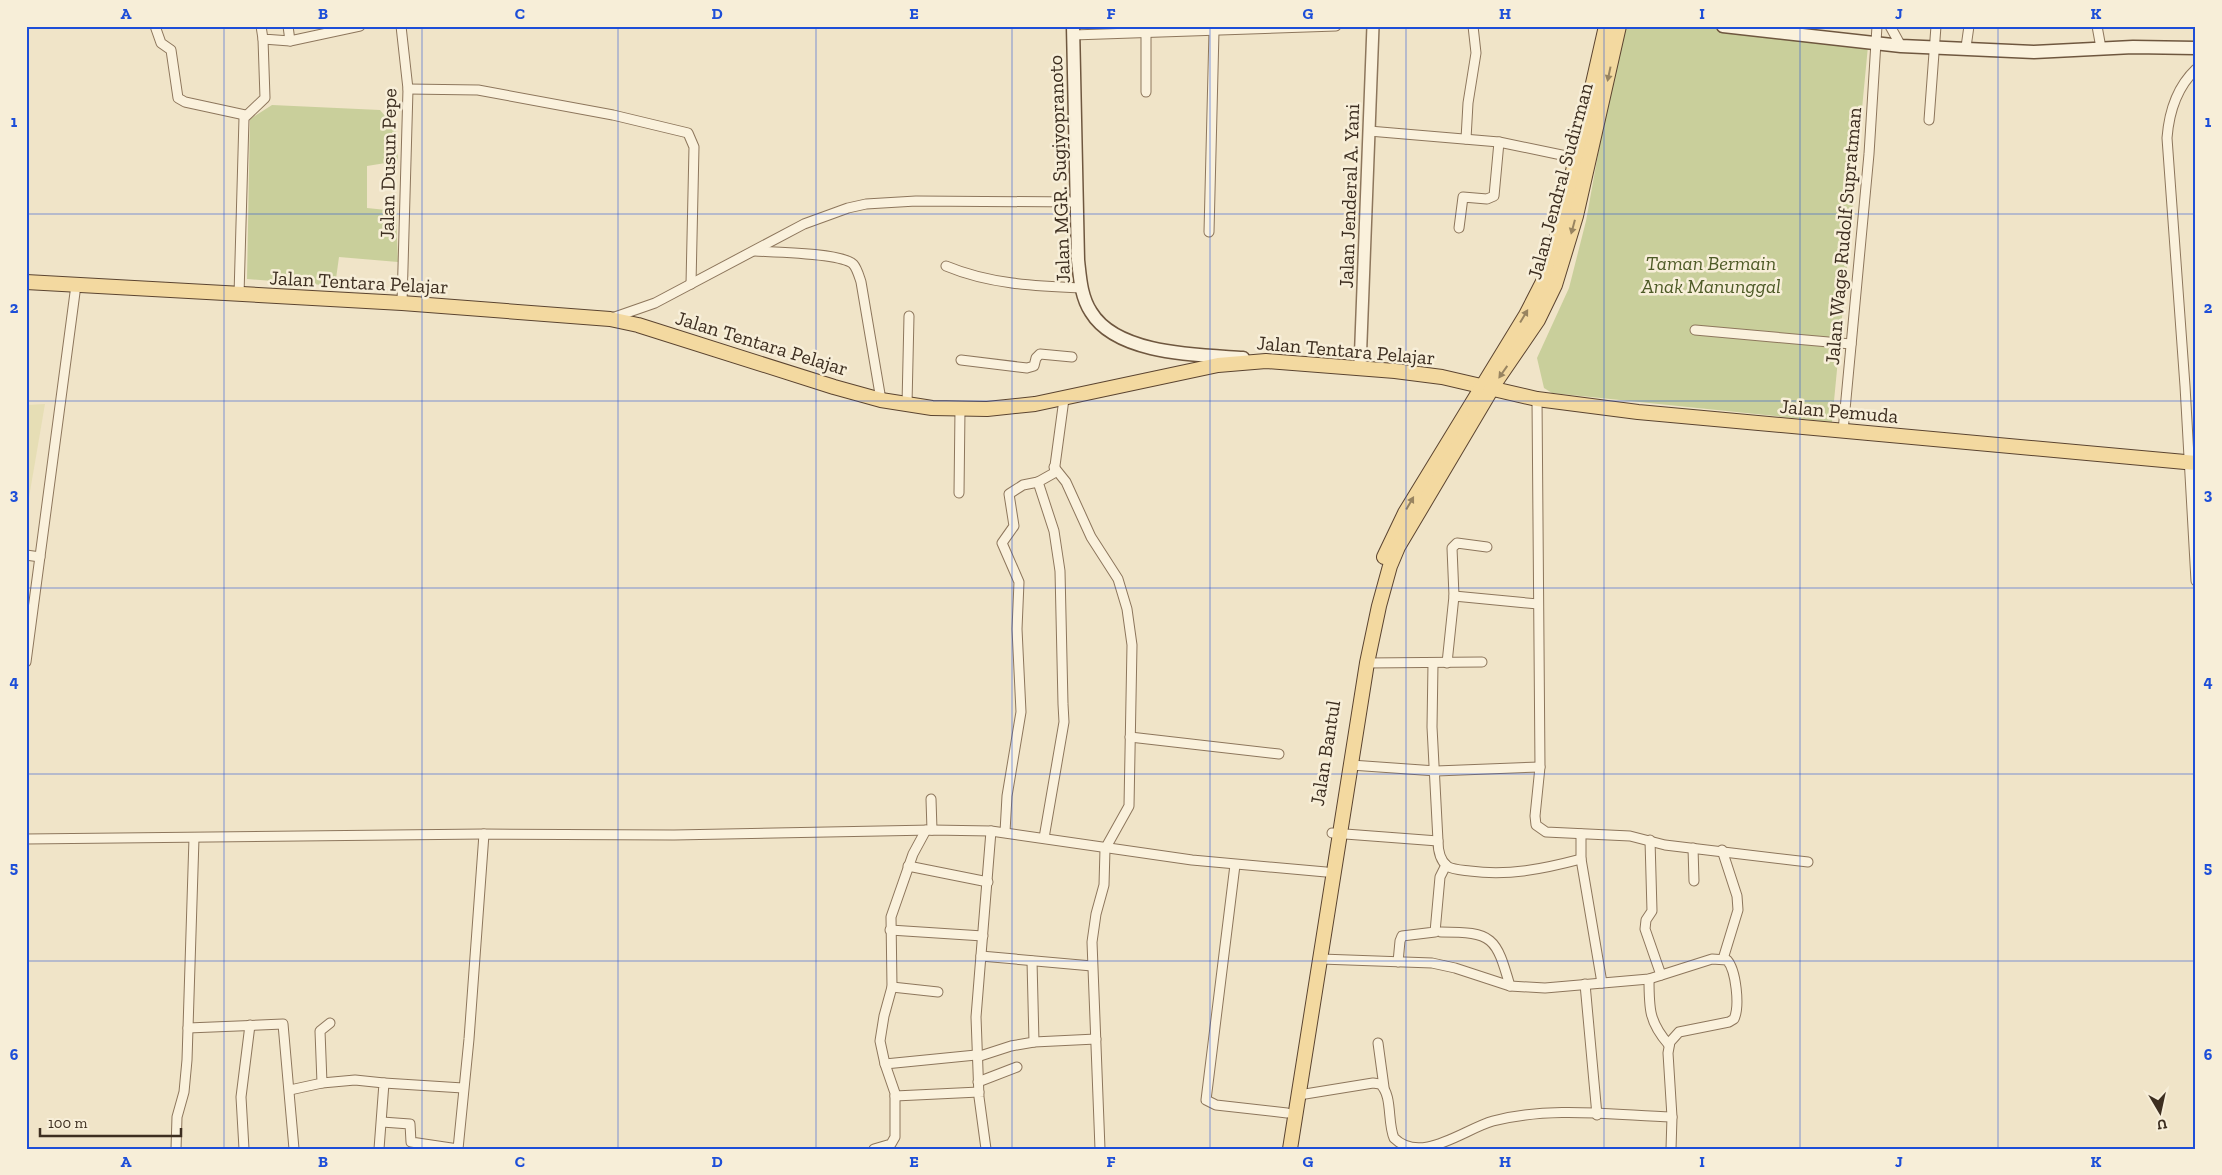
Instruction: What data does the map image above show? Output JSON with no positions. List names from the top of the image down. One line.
{"streets":{"main road":["Jalan MGR. Sugiyopranoto","Jalan Jendral Sudirman","Jalan Tentara Pelajar","Jalan Pemuda","Jalan Bantul"],"street":["Jalan Dusun Pepe","Jalan Jenderal A. Yani","Jalan Wage Rudolf Supratman"]},"crossings":[["Jalan Dusun Pepe","Jalan Tentara Pelajar"],["Jalan MGR. Sugiyopranoto","Jalan Tentara Pelajar"],["Jalan Jendral Sudirman","Jalan Tentara Pelajar"],["Jalan Jendral Sudirman","Jalan Pemuda"],["Jalan Jendral Sudirman","Jalan Bantul"],["Jalan Jenderal A. Yani","Jalan Tentara Pelajar"],["Jalan Wage Rudolf Supratman","Jalan Pemuda"],["Jalan Tentara Pelajar","Jalan Pemuda"],["Jalan Tentara Pelajar","Jalan Bantul"],["Jalan Pemuda","Jalan Bantul"]],"parks":["Taman Bermain Anak Manunggal"],"scale_bar":"100 m","north":"bottom","grid":{"columns":["A","B","C","D","E","F","G","H","I","J","K"],"rows":["1","2","3","4","5","6"]}}
